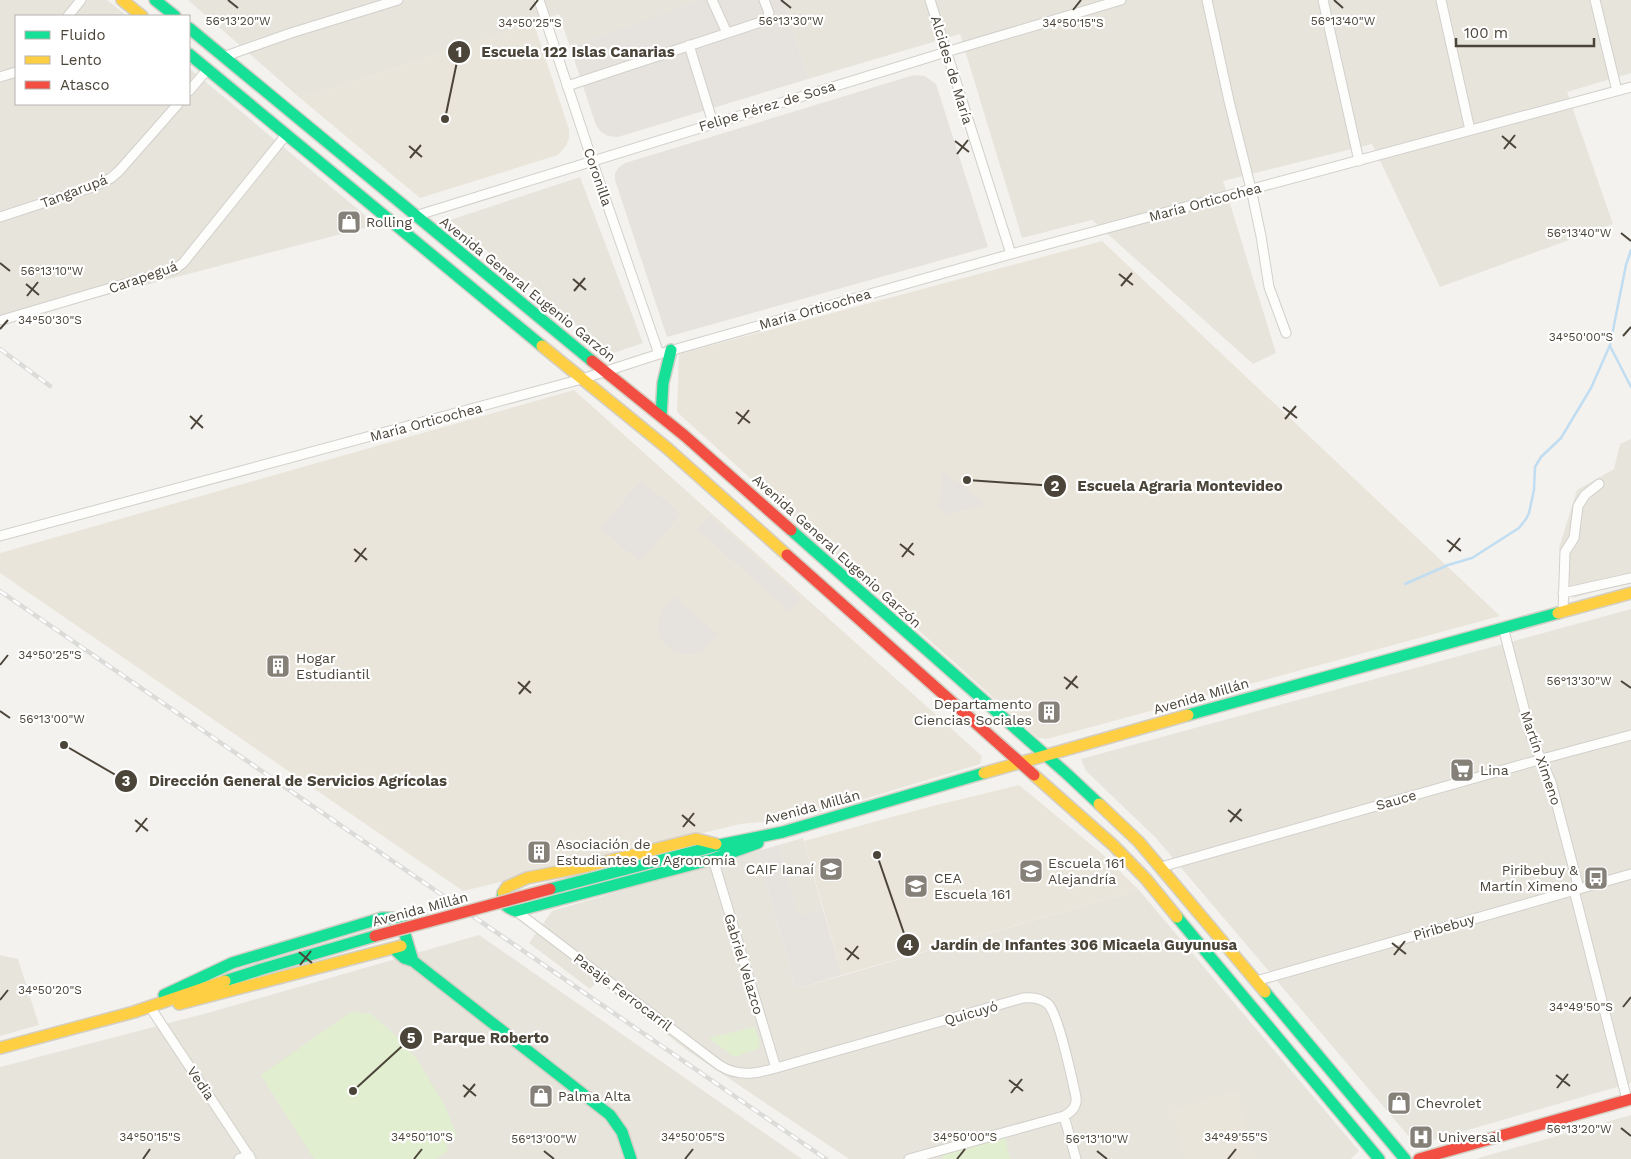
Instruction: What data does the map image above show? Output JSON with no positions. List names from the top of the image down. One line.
{"streets":{"main road":["Avenida General Eugenio Garzón","Avenida Millán"],"street":["Alcides de María","Felipe Pérez de Sosa","Coronilla","Tangarupá","María Orticochea","Carapeguá","Martín Ximeno","Sauce","Piribebuy","Gabriel Velazco","Pasaje Ferrocarril","Quicuyó","Vedia"]},"crossings":[["Alcides de María","Felipe Pérez de Sosa"],["Alcides de María","María Orticochea"],["Felipe Pérez de Sosa","Coronilla"],["Felipe Pérez de Sosa","Avenida General Eugenio Garzón"],["Coronilla","María Orticochea"],["María Orticochea","Avenida General Eugenio Garzón"],["Avenida General Eugenio Garzón","Avenida Millán"],["Avenida General Eugenio Garzón","Sauce"],["Avenida General Eugenio Garzón","Piribebuy"],["Avenida Millán","Martín Ximeno"],["Avenida Millán","Vedia"],["Martín Ximeno","Sauce"],["Martín Ximeno","Piribebuy"],["Gabriel Velazco","Quicuyó"],["Pasaje Ferrocarril","Quicuyó"]],"places":{"other":["Escuela 122 Islas Canarias","Escuela Agraria Montevideo","Dirección General de Servicios Agrícolas","Jardín de Infantes 306 Micaela Guyunusa","Parque Roberto"],"shop":["Rolling","Palma Alta","Chevrolet"],"building":["Hogar Estudiantil","Departamento Ciencias Sociales","Asociación de Estudiantes de Agronomía"],"supermarket":["Lina"],"school or university":["CAIF Ianaí","Escuela 161 Alejandría","CEA Escuela 161"],"bus stop":["Piribebuy & Martín Ximeno"],"hospital":["Universal"]},"legend":["Fluido","Lento","Atasco"],"scale_bar":"100 m","coordinates":["56°13'20\"W","56°13'30\"W","56°13'40\"W","34°50'15\"S","34°50'25\"S","56°13'10\"W","34°50'30\"S","34°50'00\"S","56°13'00\"W","34°50'20\"S","34°49'50\"S","34°50'10\"S","34°50'05\"S","34°49'55\"S"]}
